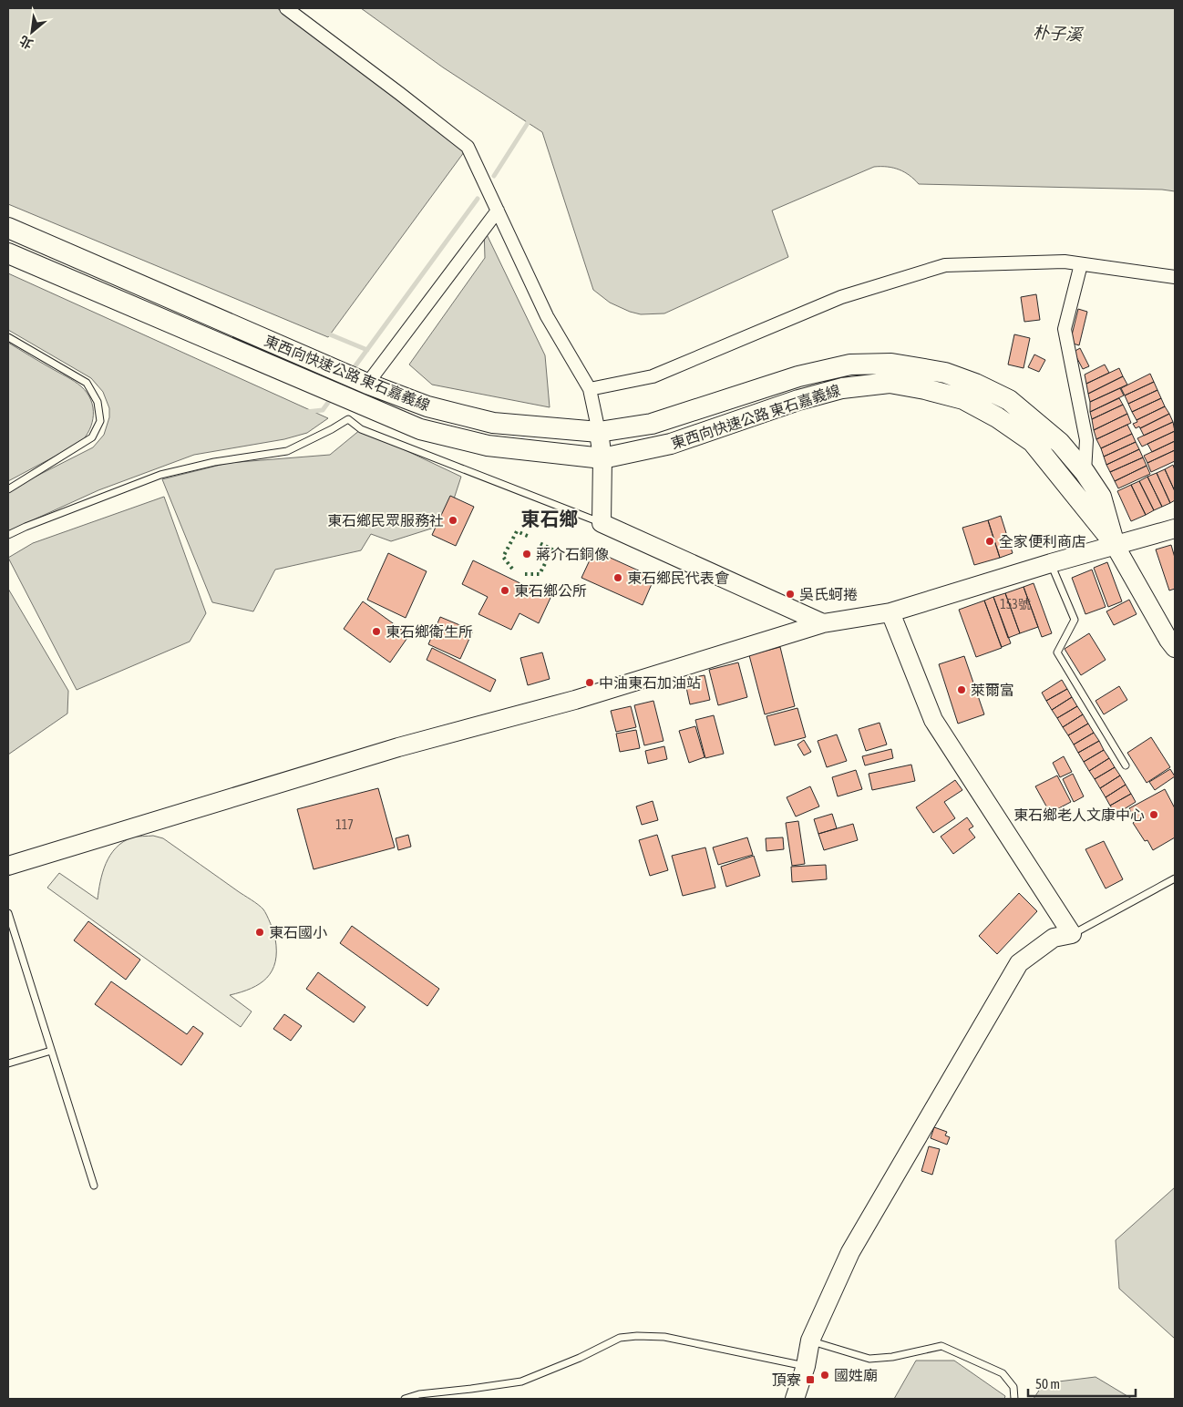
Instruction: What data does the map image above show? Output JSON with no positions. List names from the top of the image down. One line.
{"streets":{"main road":["東西向快速公路 東石嘉義線"]},"districts":["東石鄉"],"water":["朴子溪"],"places":{"other":["東石鄉民眾服務社","全家便利商店","蔣介石銅像","東石鄉民代表會","東石鄉公所","吳氏蚵捲","東石鄉衛生所","中油東石加油站","萊爾富","東石鄉老人文康中心","東石國小","國姓廟"],"transit":["頂寮"]},"house_numbers":["153號","117"],"scale_bar":"50 m","north":"bottom left"}
